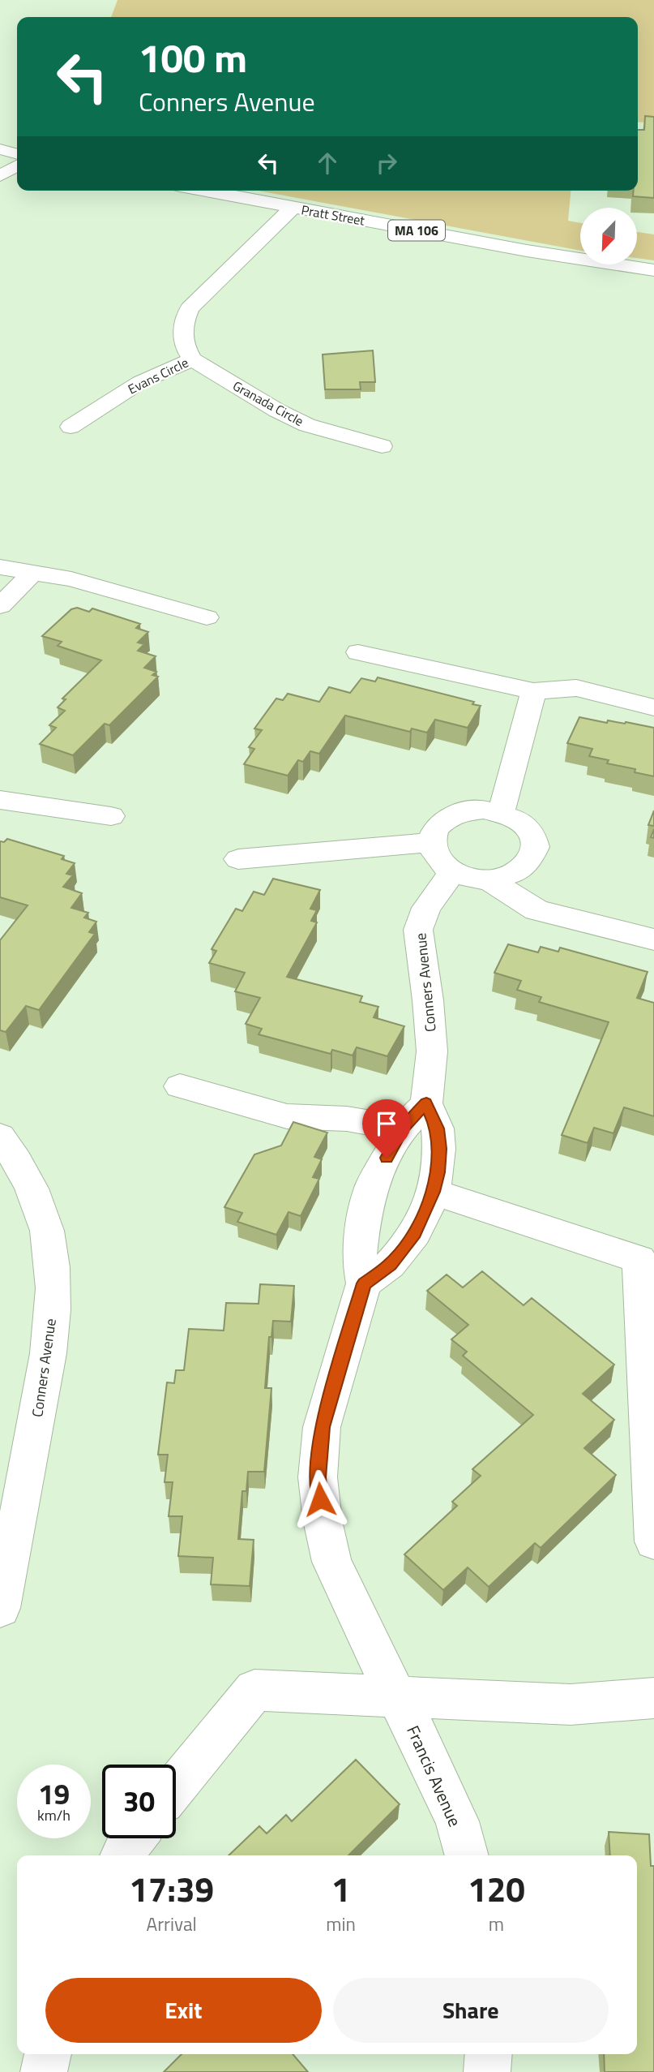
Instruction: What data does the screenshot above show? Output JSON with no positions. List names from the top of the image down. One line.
{"streets":{"street":["Pratt Street","MA 106","Evans Circle","Granada Circle","Conners Avenue","Francis Avenue"]},"crossings":[["Pratt Street","Evans Circle"],["Evans Circle","Granada Circle"]],"north":"bottom left","page":{"turn":["100 m","Conners Avenue"],"speed":"19 km/h","limit":"30","eta":["17:39","Arrival","1","min","120","m"],"buttons":["Exit","Share"]}}
